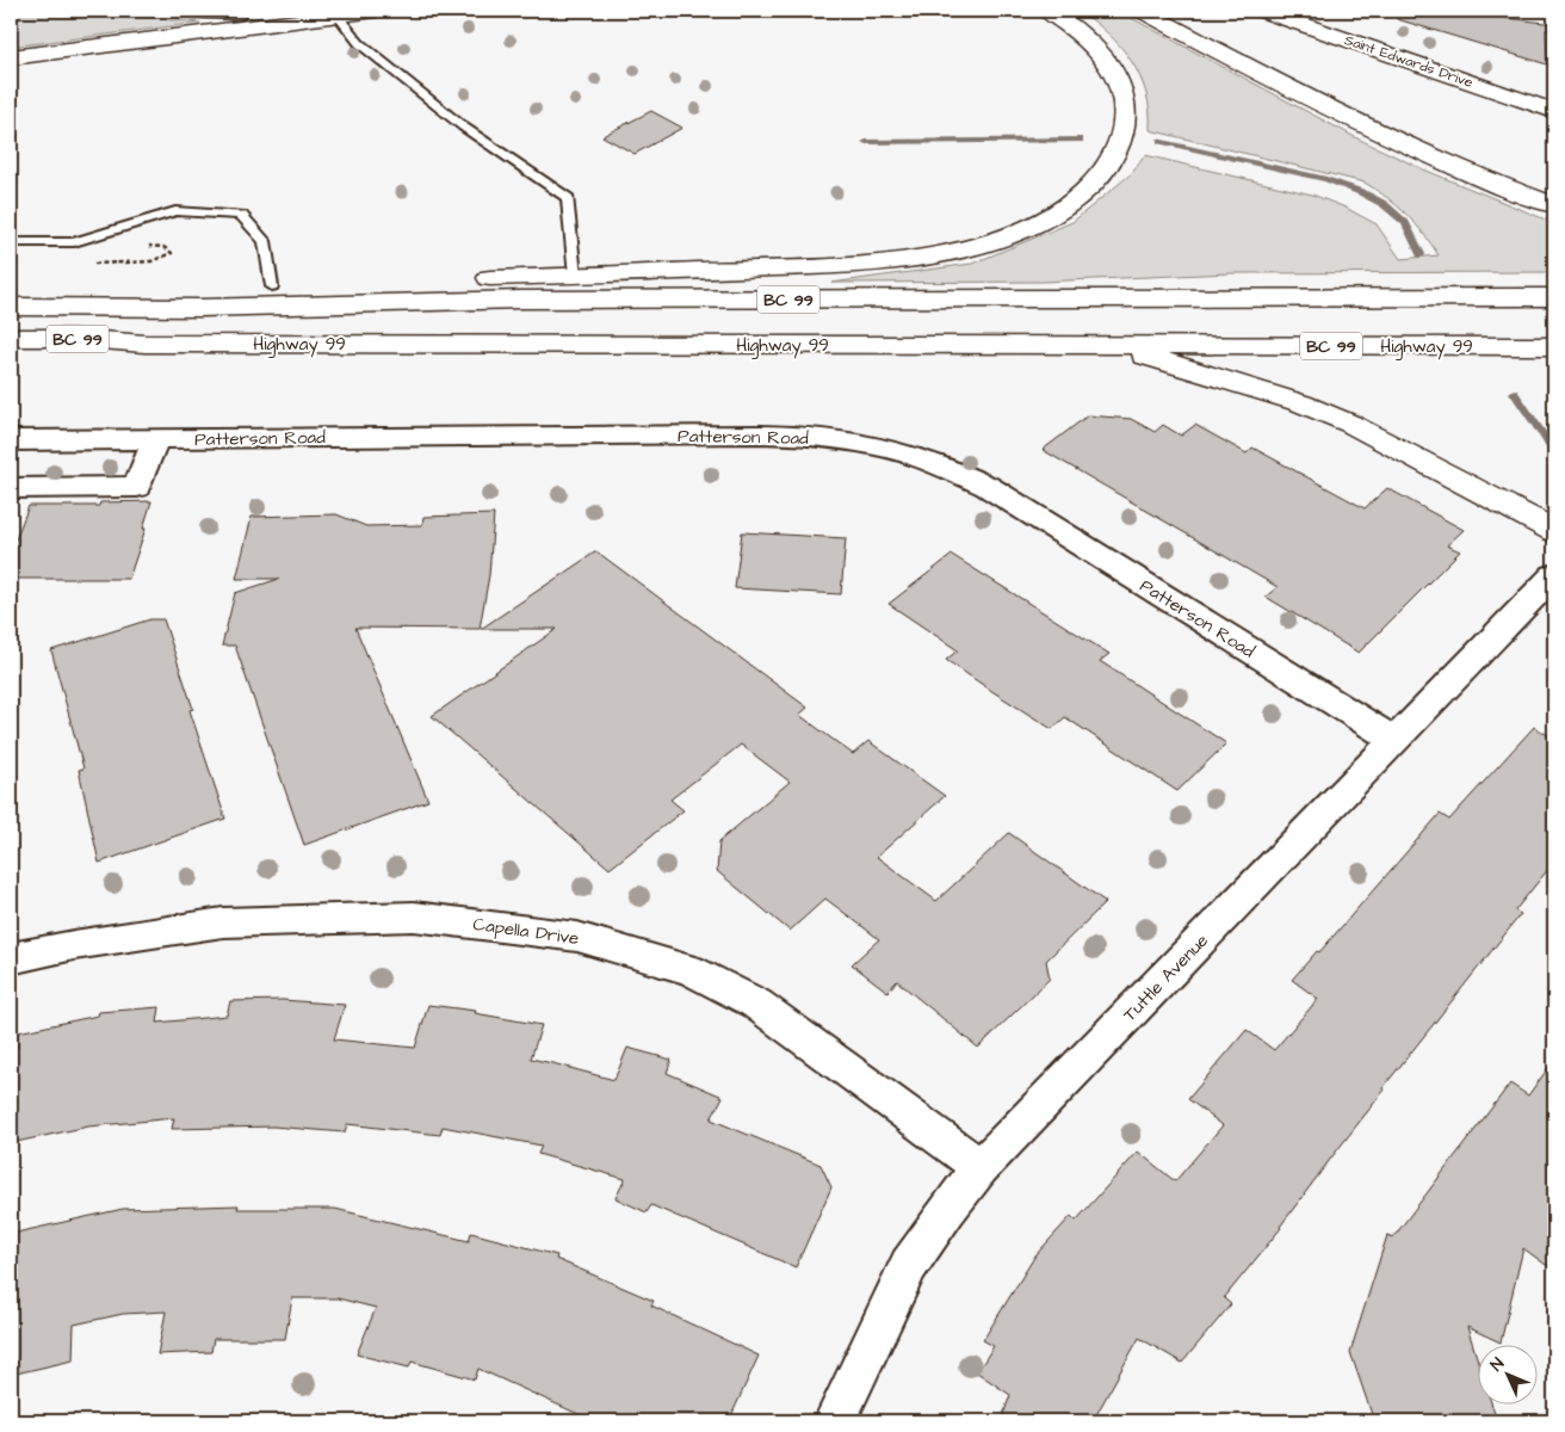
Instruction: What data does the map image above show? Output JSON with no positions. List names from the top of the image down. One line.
{"streets":{"main road":["Saint Edwards Drive","BC 99","Highway 99"],"street":["Patterson Road","Capella Drive","Tuttle Avenue"]},"crossings":[["Patterson Road","Tuttle Avenue"],["Capella Drive","Tuttle Avenue"]],"north":"top left"}
